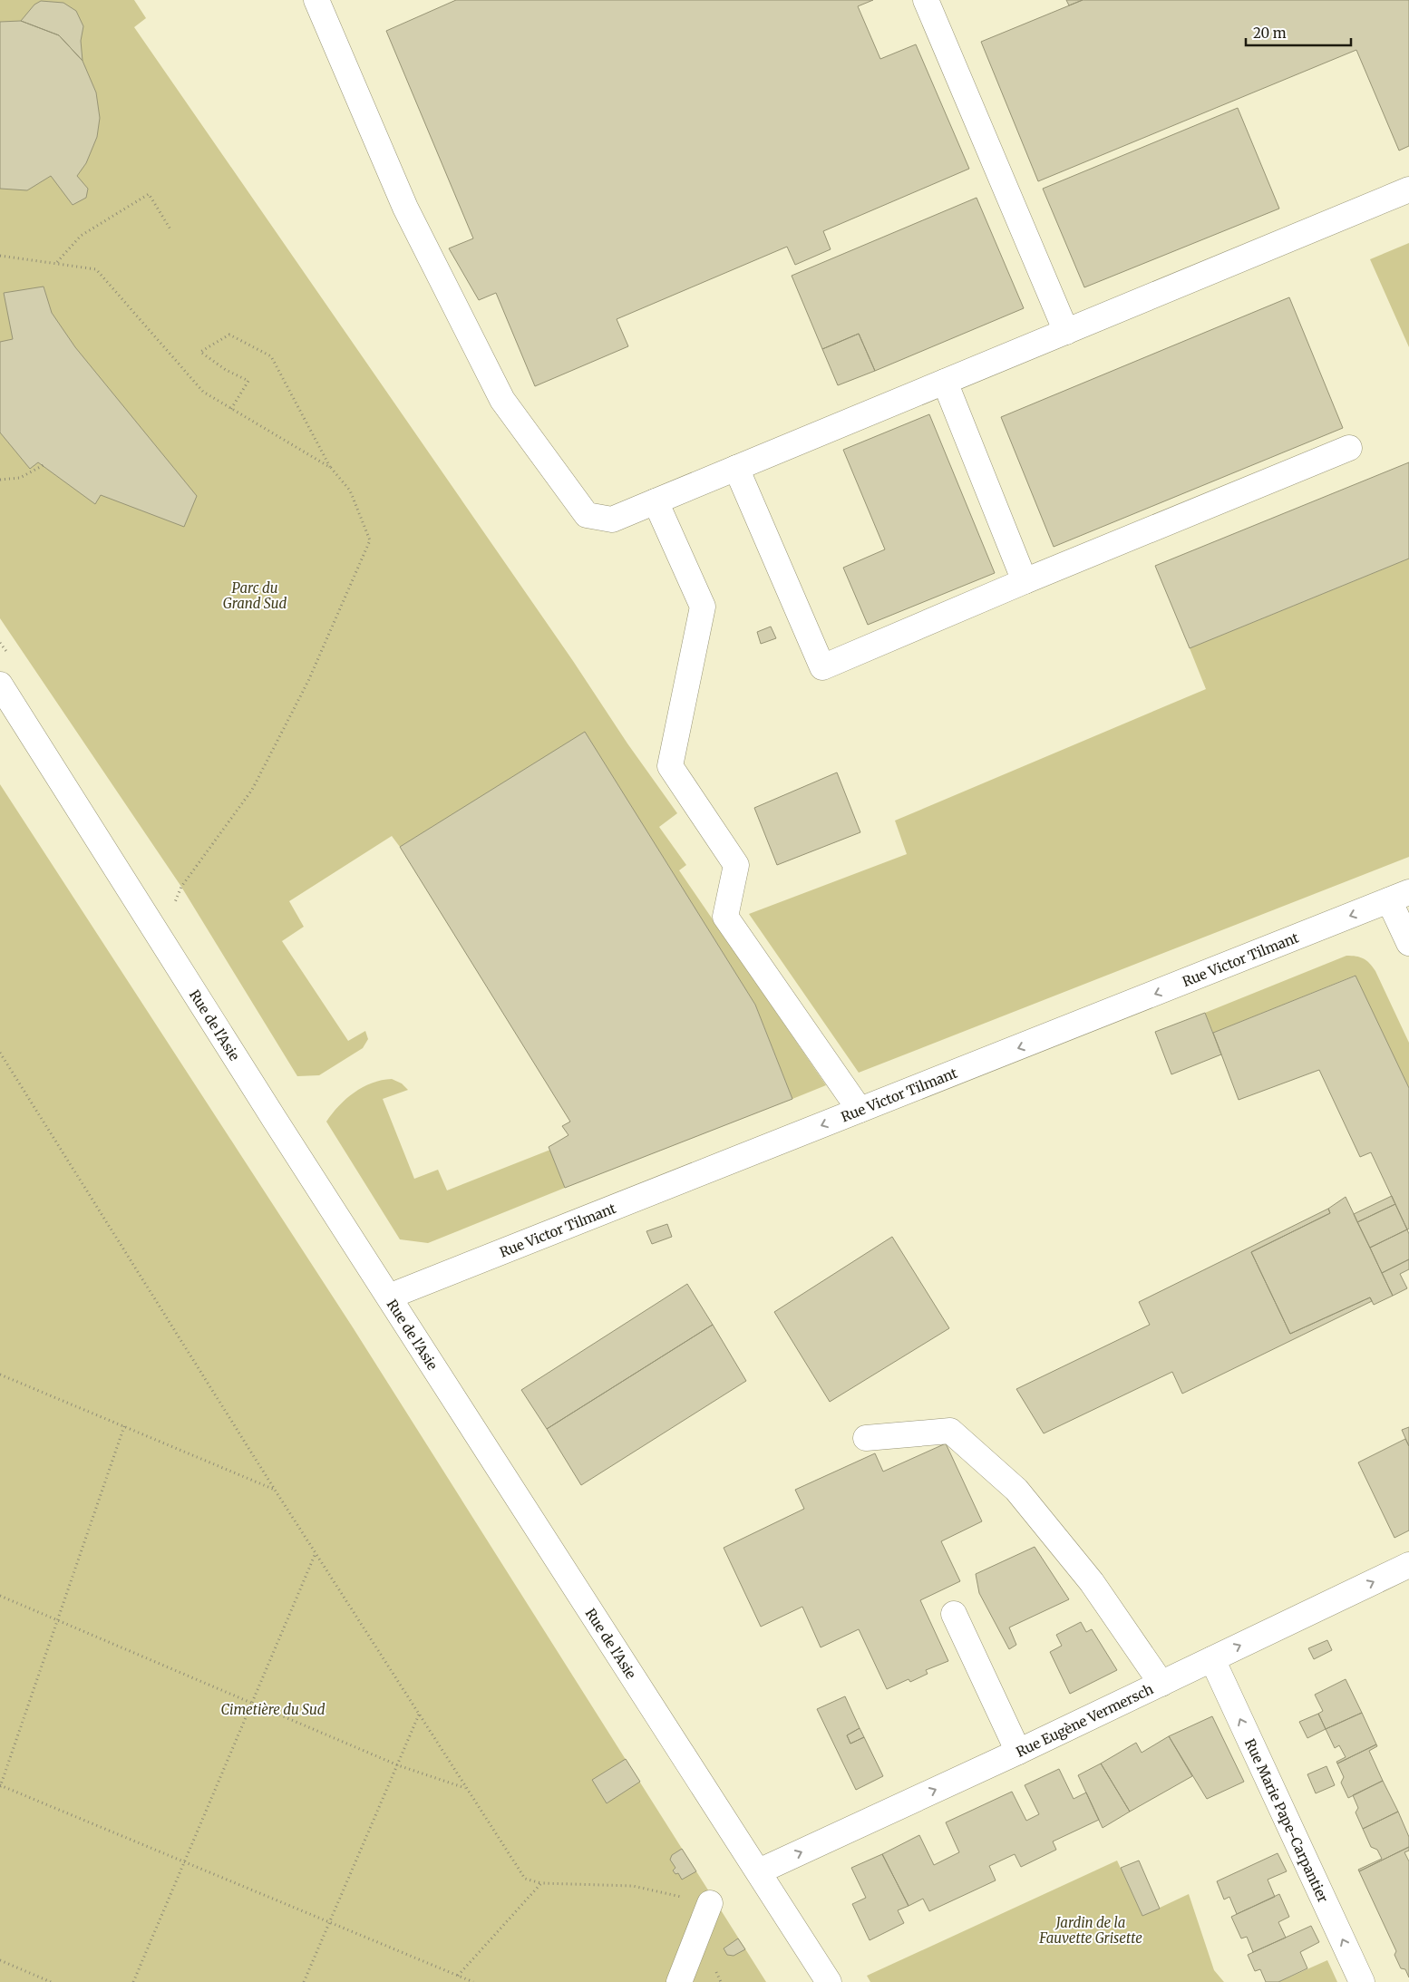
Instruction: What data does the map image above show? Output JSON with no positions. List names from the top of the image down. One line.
{"streets":{"street":["Rue Victor Tilmant","Rue de l'Asie","Rue Eugène Vermersch","Rue Marie Pape-Carpantier"]},"crossings":[["Rue Victor Tilmant","Rue de l'Asie"],["Rue de l'Asie","Rue Eugène Vermersch"],["Rue Eugène Vermersch","Rue Marie Pape-Carpantier"]],"one_way":["Rue Victor Tilmant","Rue Eugène Vermersch","Rue Marie Pape-Carpantier"],"parks":["Parc du Grand Sud","Cimetière du Sud","Jardin de la Fauvette Grisette"],"scale_bar":"20 m"}
